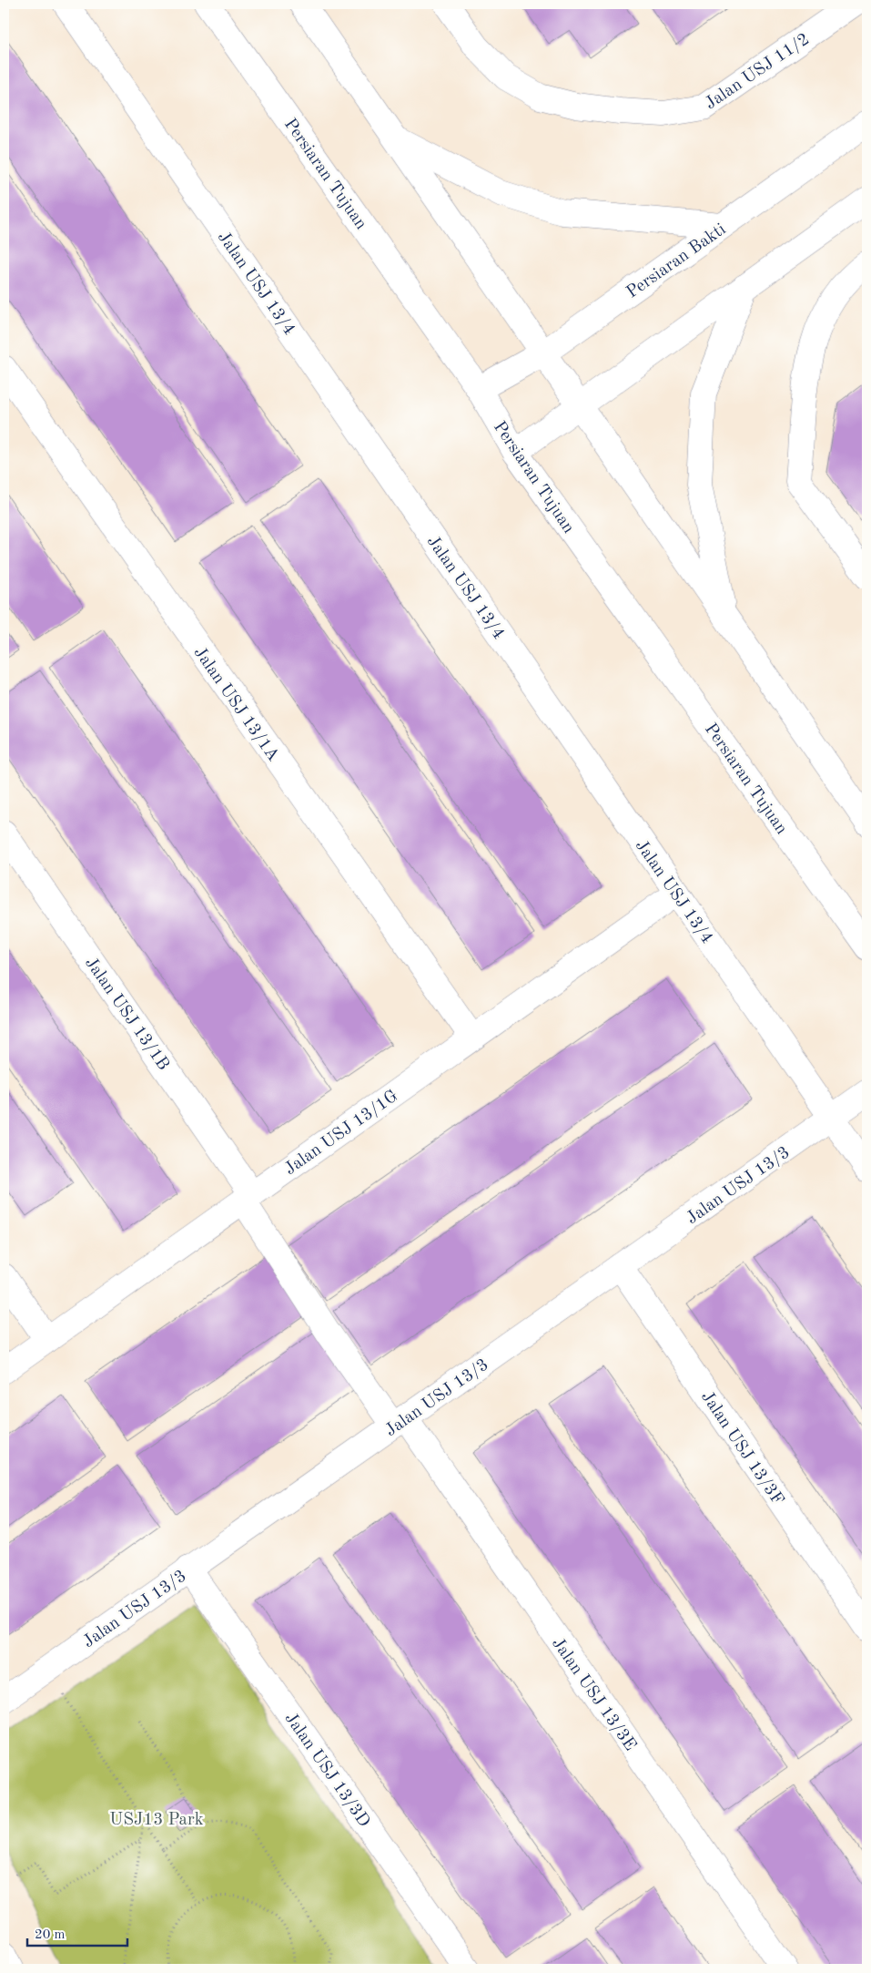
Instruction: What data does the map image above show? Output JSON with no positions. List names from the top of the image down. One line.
{"streets":{"street":["Jalan USJ 11/2","Persiaran Tujuan","Persiaran Bakti","Jalan USJ 13/4","Jalan USJ 13/1A","Jalan USJ 13/1B","Jalan USJ 13/1G","Jalan USJ 13/3","Jalan USJ 13/3F","Jalan USJ 13/3E","Jalan USJ 13/3D"]},"crossings":[["Persiaran Tujuan","Persiaran Bakti"],["Jalan USJ 13/4","Jalan USJ 13/1G"],["Jalan USJ 13/4","Jalan USJ 13/3"],["Jalan USJ 13/1A","Jalan USJ 13/1G"],["Jalan USJ 13/1B","Jalan USJ 13/1G"],["Jalan USJ 13/1B","Jalan USJ 13/3"],["Jalan USJ 13/1B","Jalan USJ 13/3E"],["Jalan USJ 13/3","Jalan USJ 13/3F"],["Jalan USJ 13/3","Jalan USJ 13/3E"],["Jalan USJ 13/3","Jalan USJ 13/3D"]],"parks":["USJ13 Park"],"scale_bar":"20 m"}
